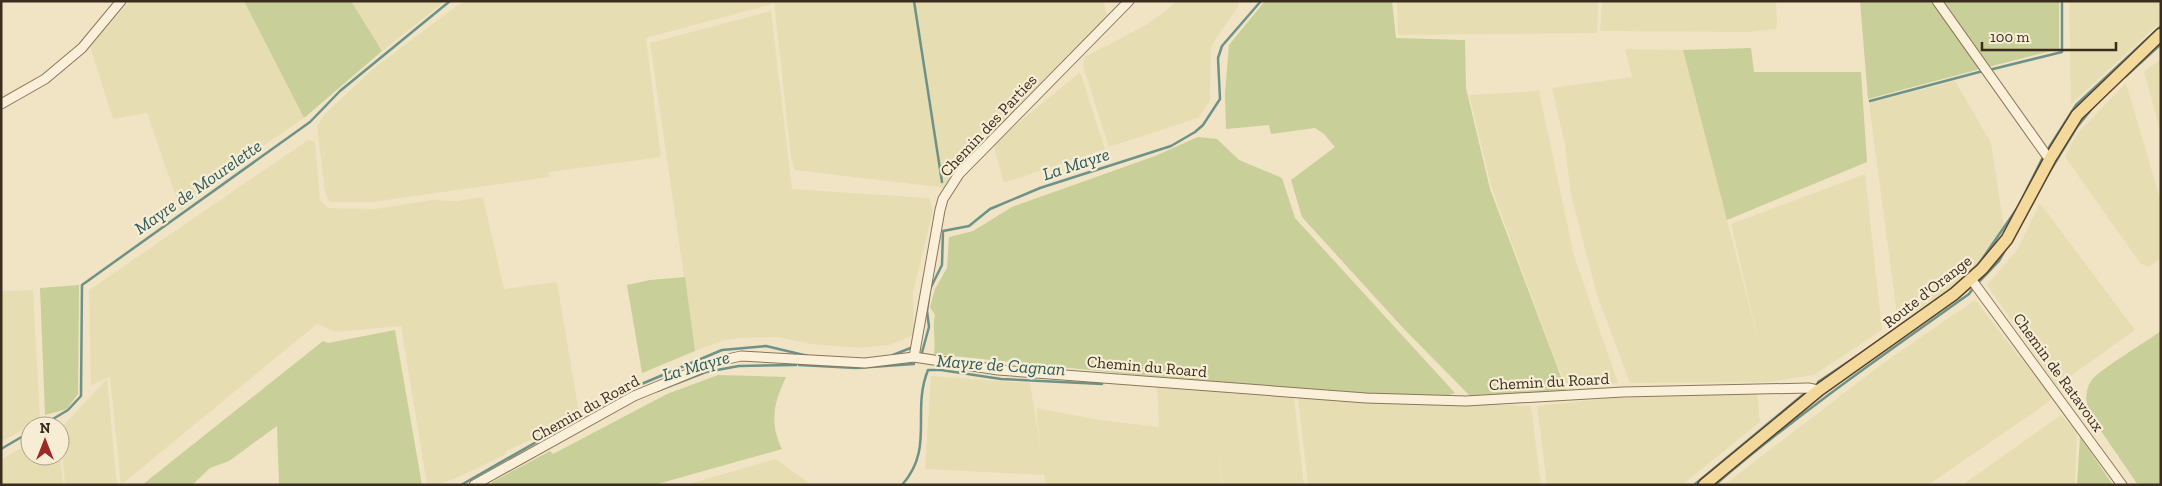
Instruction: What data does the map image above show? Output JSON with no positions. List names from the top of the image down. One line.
{"streets":{"main road":["Route d'Orange"],"street":["Chemin des Parties","Chemin du Roard","Chemin de Ratavoux"]},"crossings":[["Chemin des Parties","Chemin du Roard"],["Route d'Orange","Chemin du Roard"],["Route d'Orange","Chemin de Ratavoux"]],"water":["La Mayre","Mayre de Mourelette","Mayre de Cagnan"],"scale_bar":"100 m","north":"top"}
